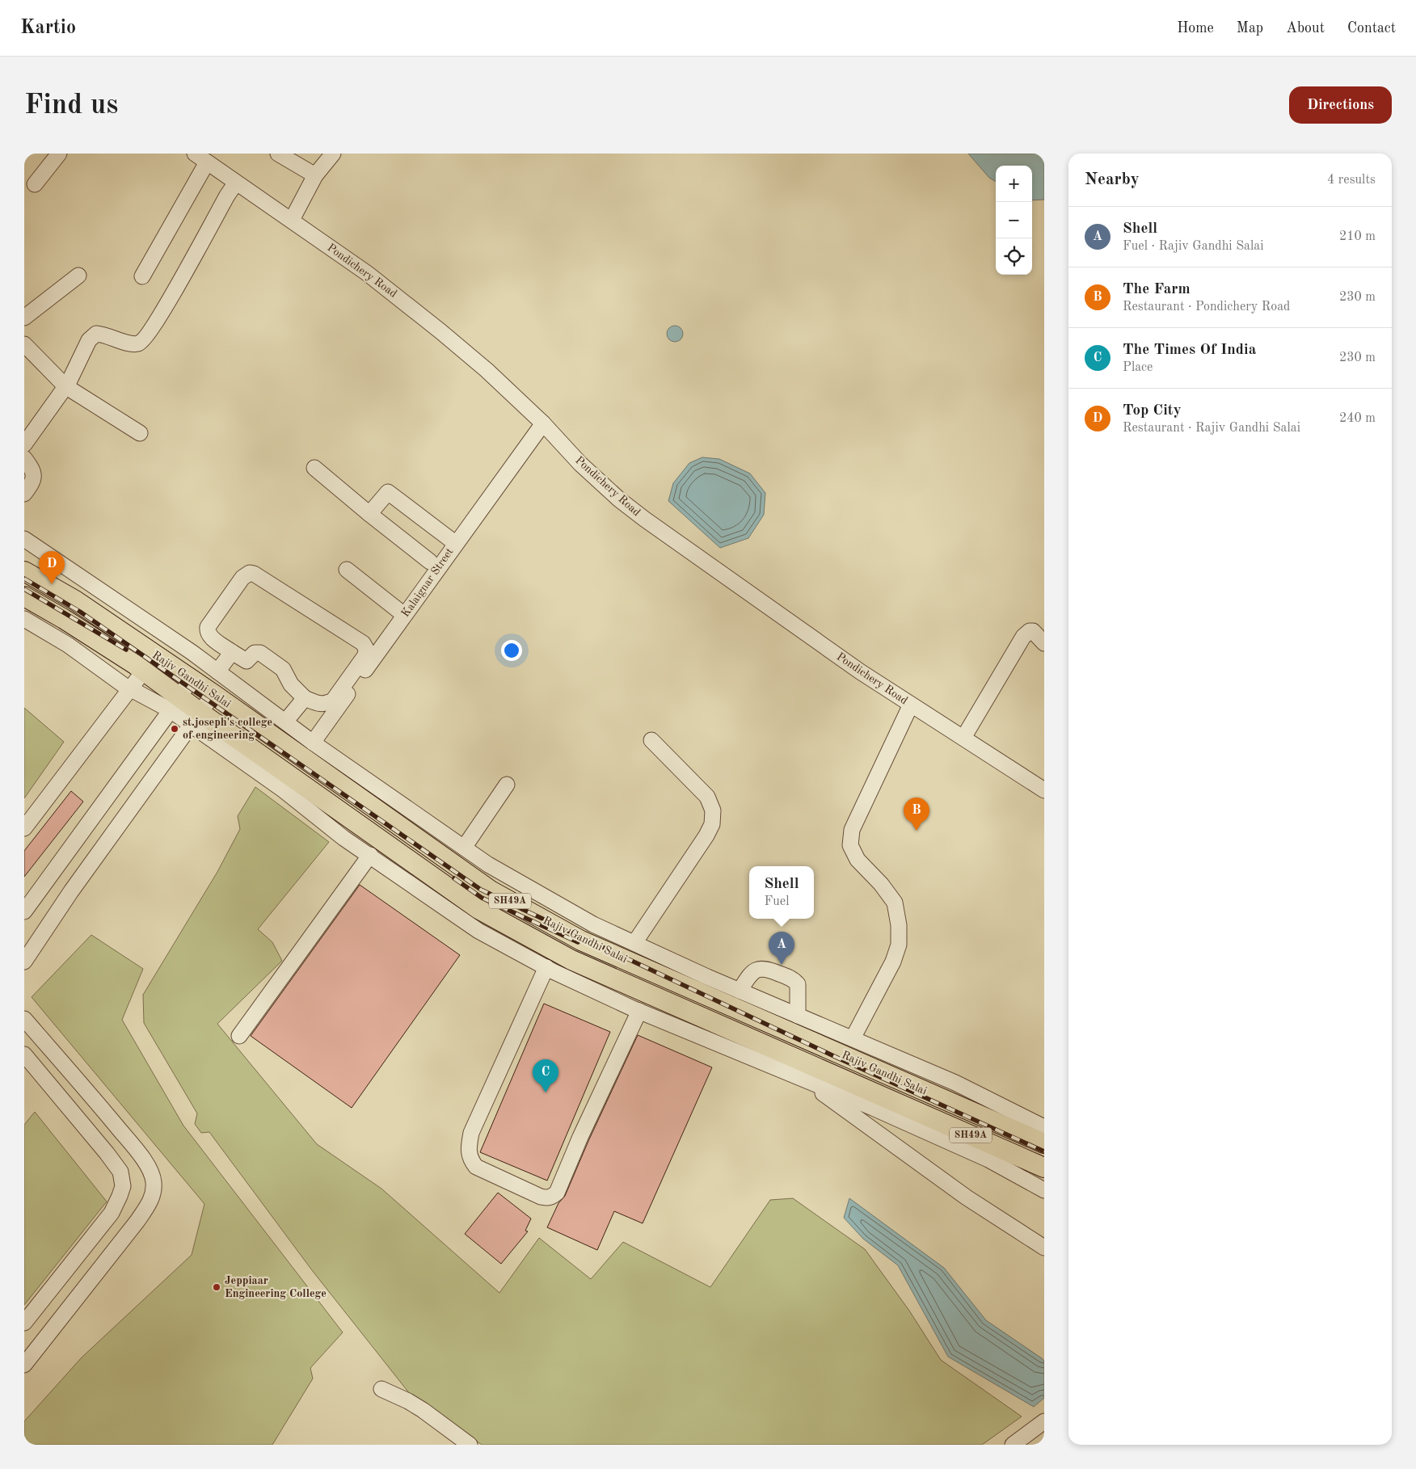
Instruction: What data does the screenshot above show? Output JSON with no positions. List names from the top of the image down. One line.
{"streets":{"main road":["Rajiv Gandhi Salai","SH49A"],"street":["Pondichery Road","Kalaignar Street"]},"crossings":[["Pondichery Road","Kalaignar Street"]],"places":["st.joseph's college of engineering","Jeppiaar Engineering College"],"page":{"header":"Kartio","nav":["Home","Map","About","Contact"],"buttons":"Directions","title":"Find us","heading":["Nearby","4 results"],"map_buttons":["+","−"],"list":[{"mark":"A","name":"Shell","note":"Fuel · Rajiv Gandhi Salai","value":"210 m"},{"mark":"B","name":"The Farm","note":"Restaurant · Pondichery Road","value":"230 m"},{"mark":"C","name":"The Times Of India","note":"Place","value":"230 m"},{"mark":"D","name":"Top City","note":"Restaurant · Rajiv Gandhi Salai","value":"240 m"}],"pins":["D","B","A","C"],"popup":["Shell","Fuel"]}}
